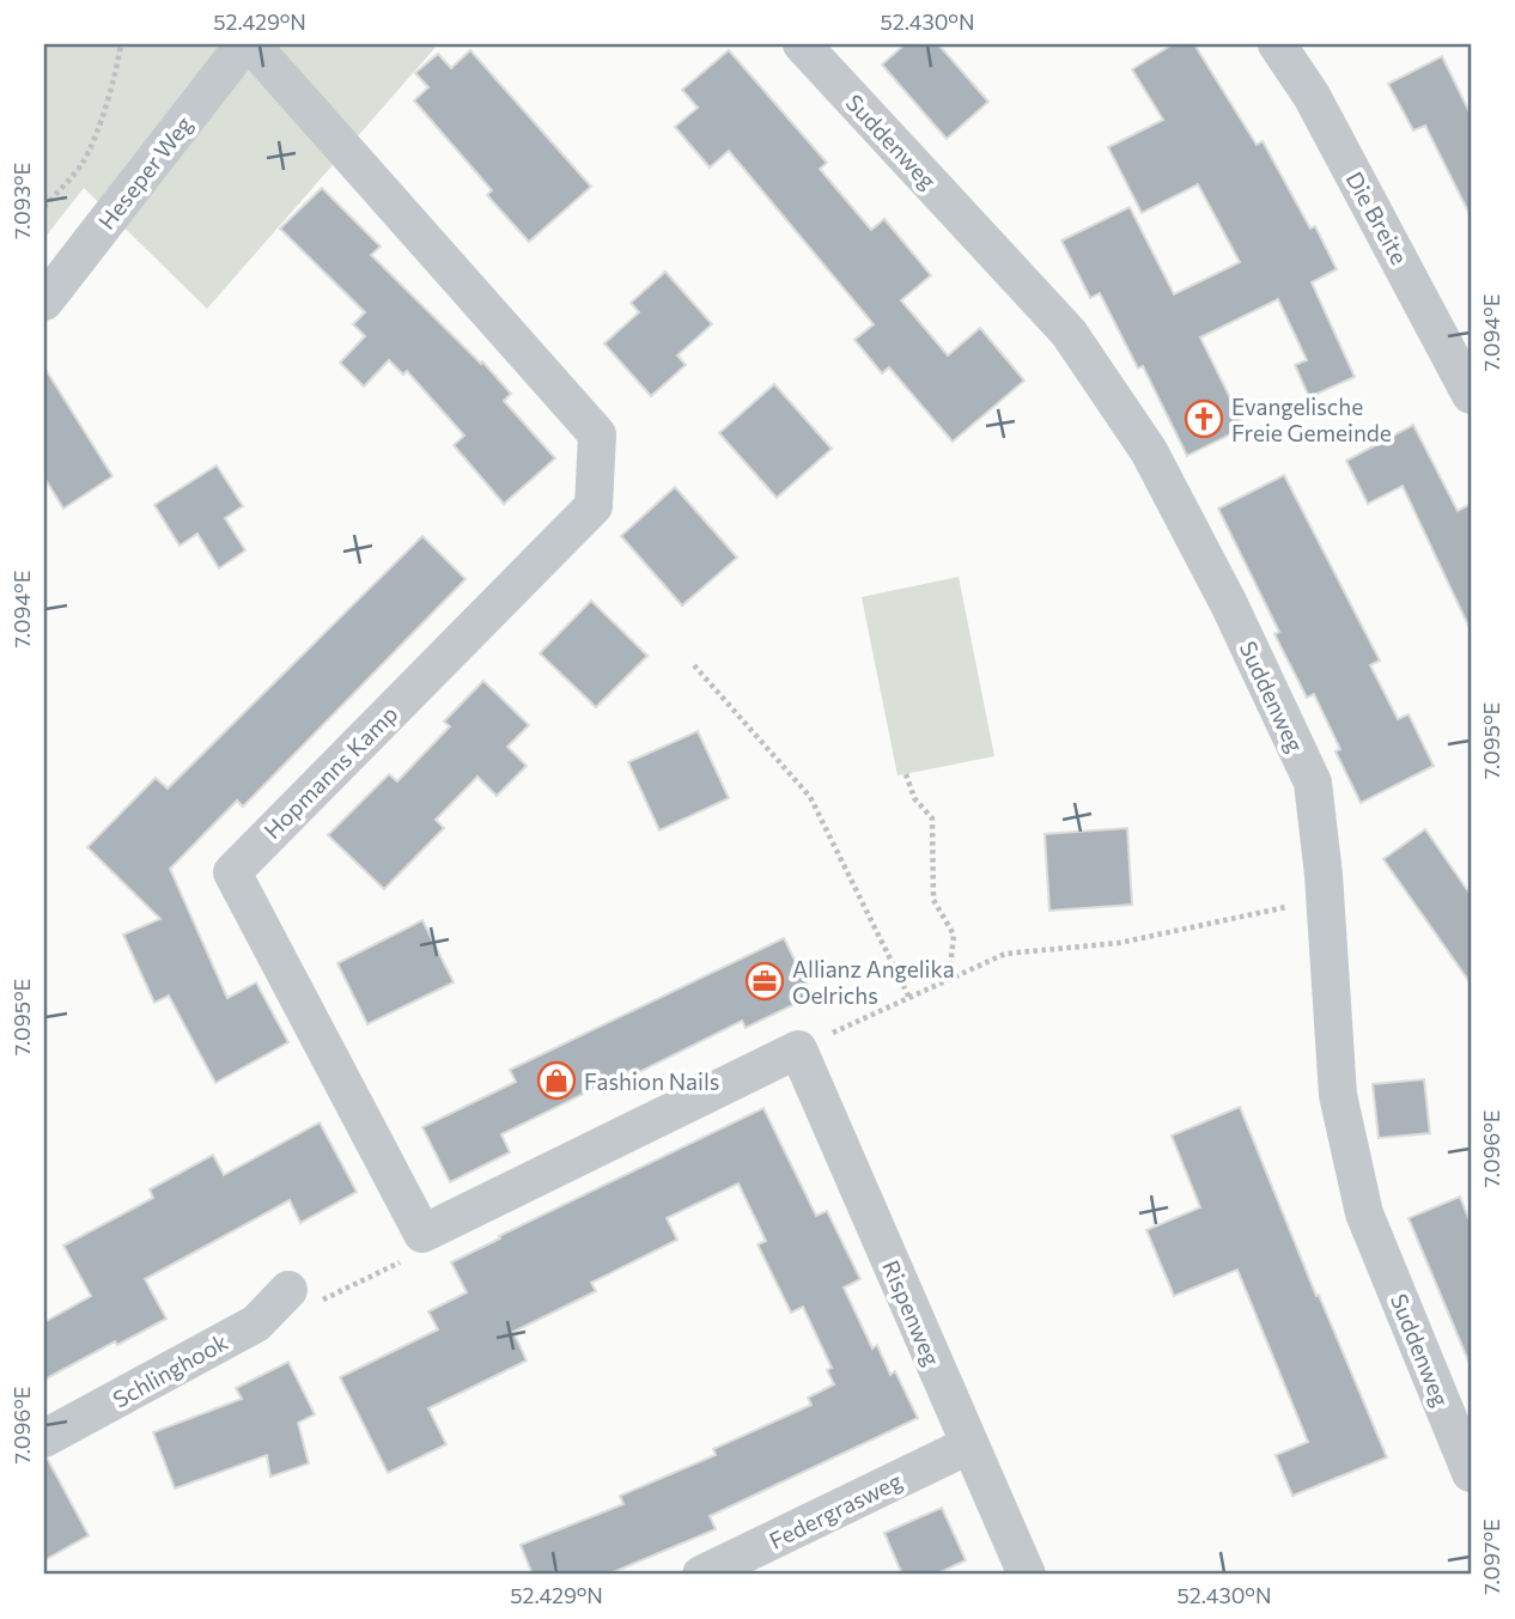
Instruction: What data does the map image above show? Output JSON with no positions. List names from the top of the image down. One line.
{"streets":{"street":["Suddenweg","Heseper Weg","Die Breite","Hopmanns Kamp","Rispenweg","Schlinghook","Federgrasweg"]},"crossings":[["Rispenweg","Federgrasweg"]],"places":{"church":["Evangelische Freie Gemeinde"],"office":["Allianz Angelika Oelrichs"],"shop":["Fashion Nails"]},"coordinates":["52.429°N","52.430°N","7.093°E","7.094°E","7.095°E","7.096°E","7.097°E"]}
